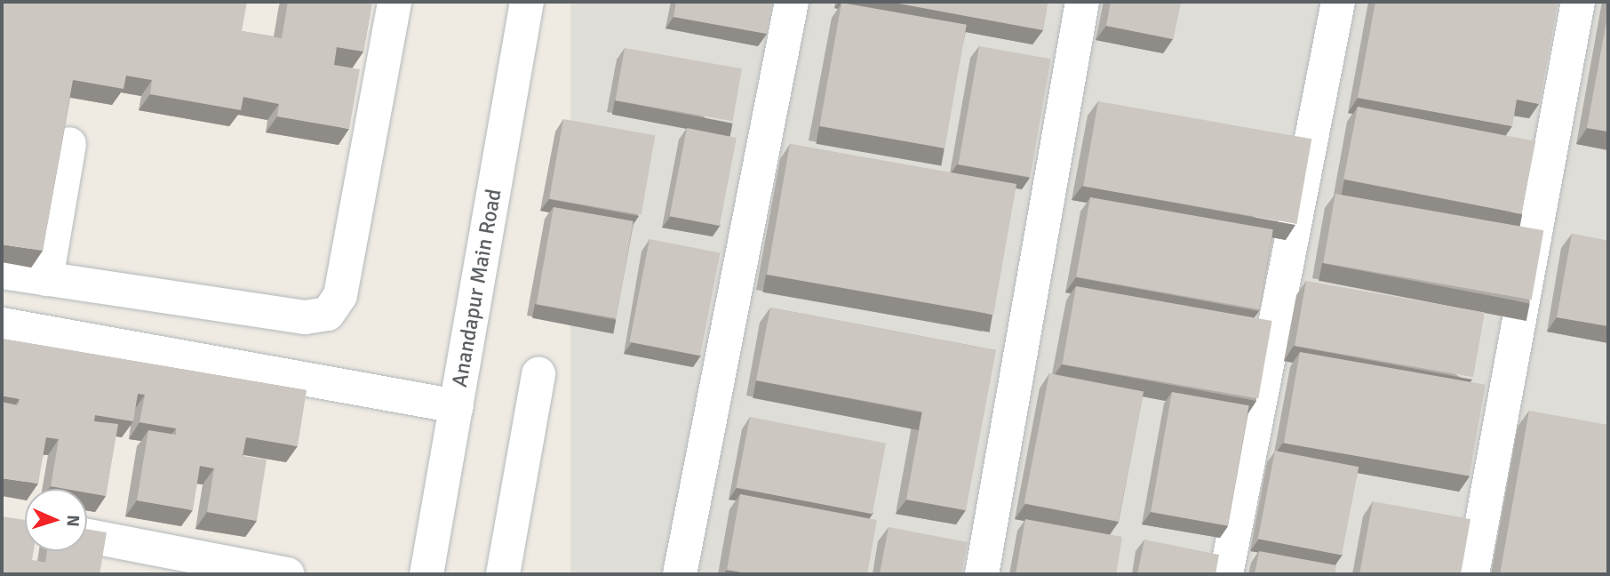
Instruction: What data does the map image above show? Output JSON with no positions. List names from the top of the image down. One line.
{"streets":{"street":["Anandapur Main Road"]},"north":"right"}
